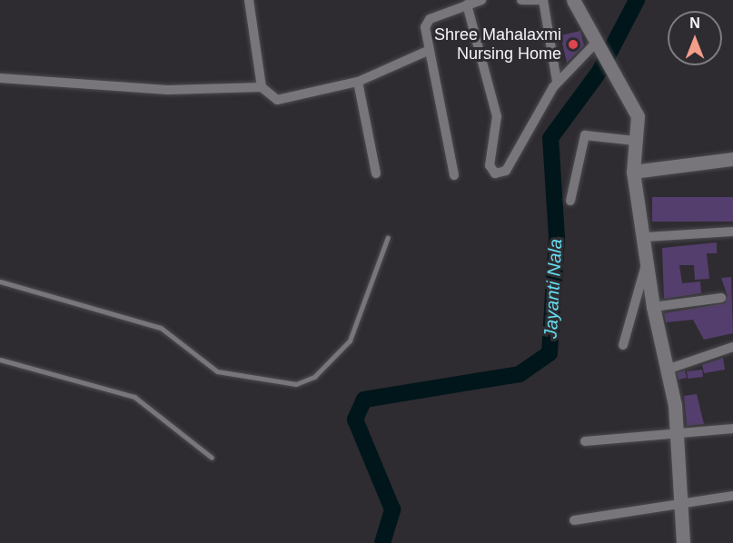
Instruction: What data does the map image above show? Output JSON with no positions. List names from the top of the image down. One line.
{"water":["Jayanti Nala"],"places":["Shree Mahalaxmi Nursing Home"],"north":"top"}
